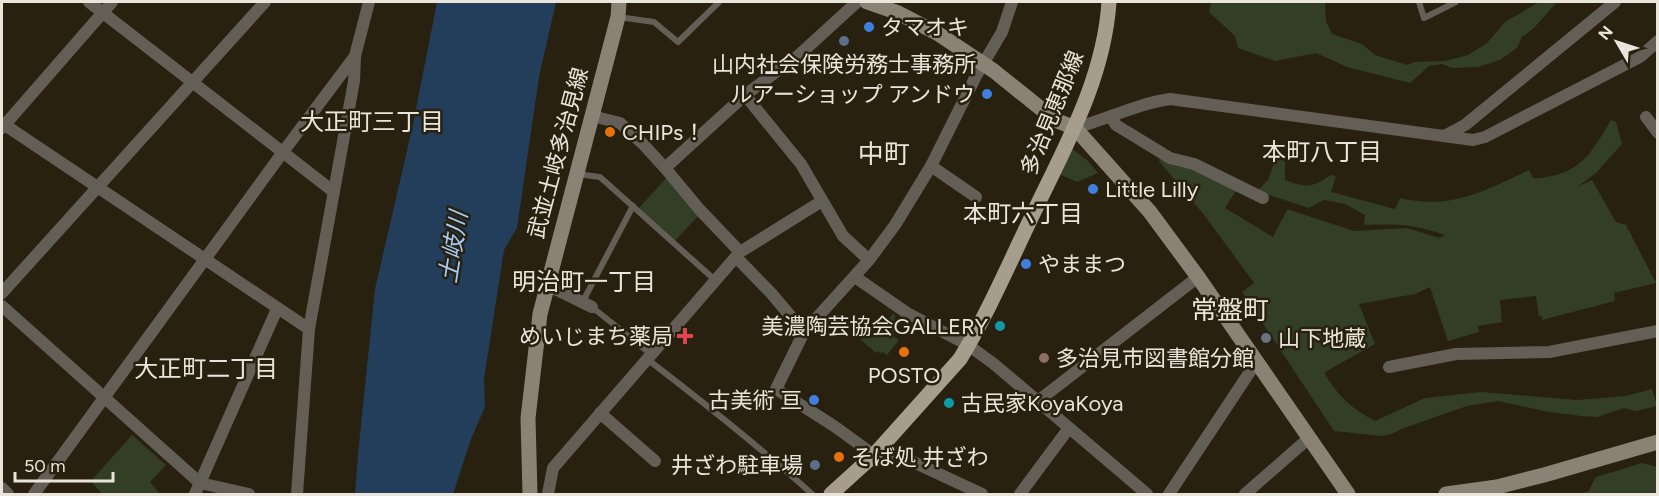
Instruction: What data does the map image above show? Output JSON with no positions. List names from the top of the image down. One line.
{"streets":{"main road":["多治見恵那線"],"street":["武並土岐多治見線"]},"districts":["大正町三丁目","本町八丁目","中町","本町六丁目","明治町一丁目","常盤町","大正町二丁目"],"water":["土岐川"],"places":{"other":["タマオキ","山内社会保険労務士事務所","ルアーショップ アンドウ","CHIPs！","Little Lilly","やままつ","美濃陶芸協会GALLERY","山下地蔵","POSTO","多治見市図書館分館","古美術 亘","古民家KoyaKoya","そば処 井ざわ","井ざわ駐車場"],"health":["めいじまち薬局"]},"scale_bar":"50 m","north":"top left"}
